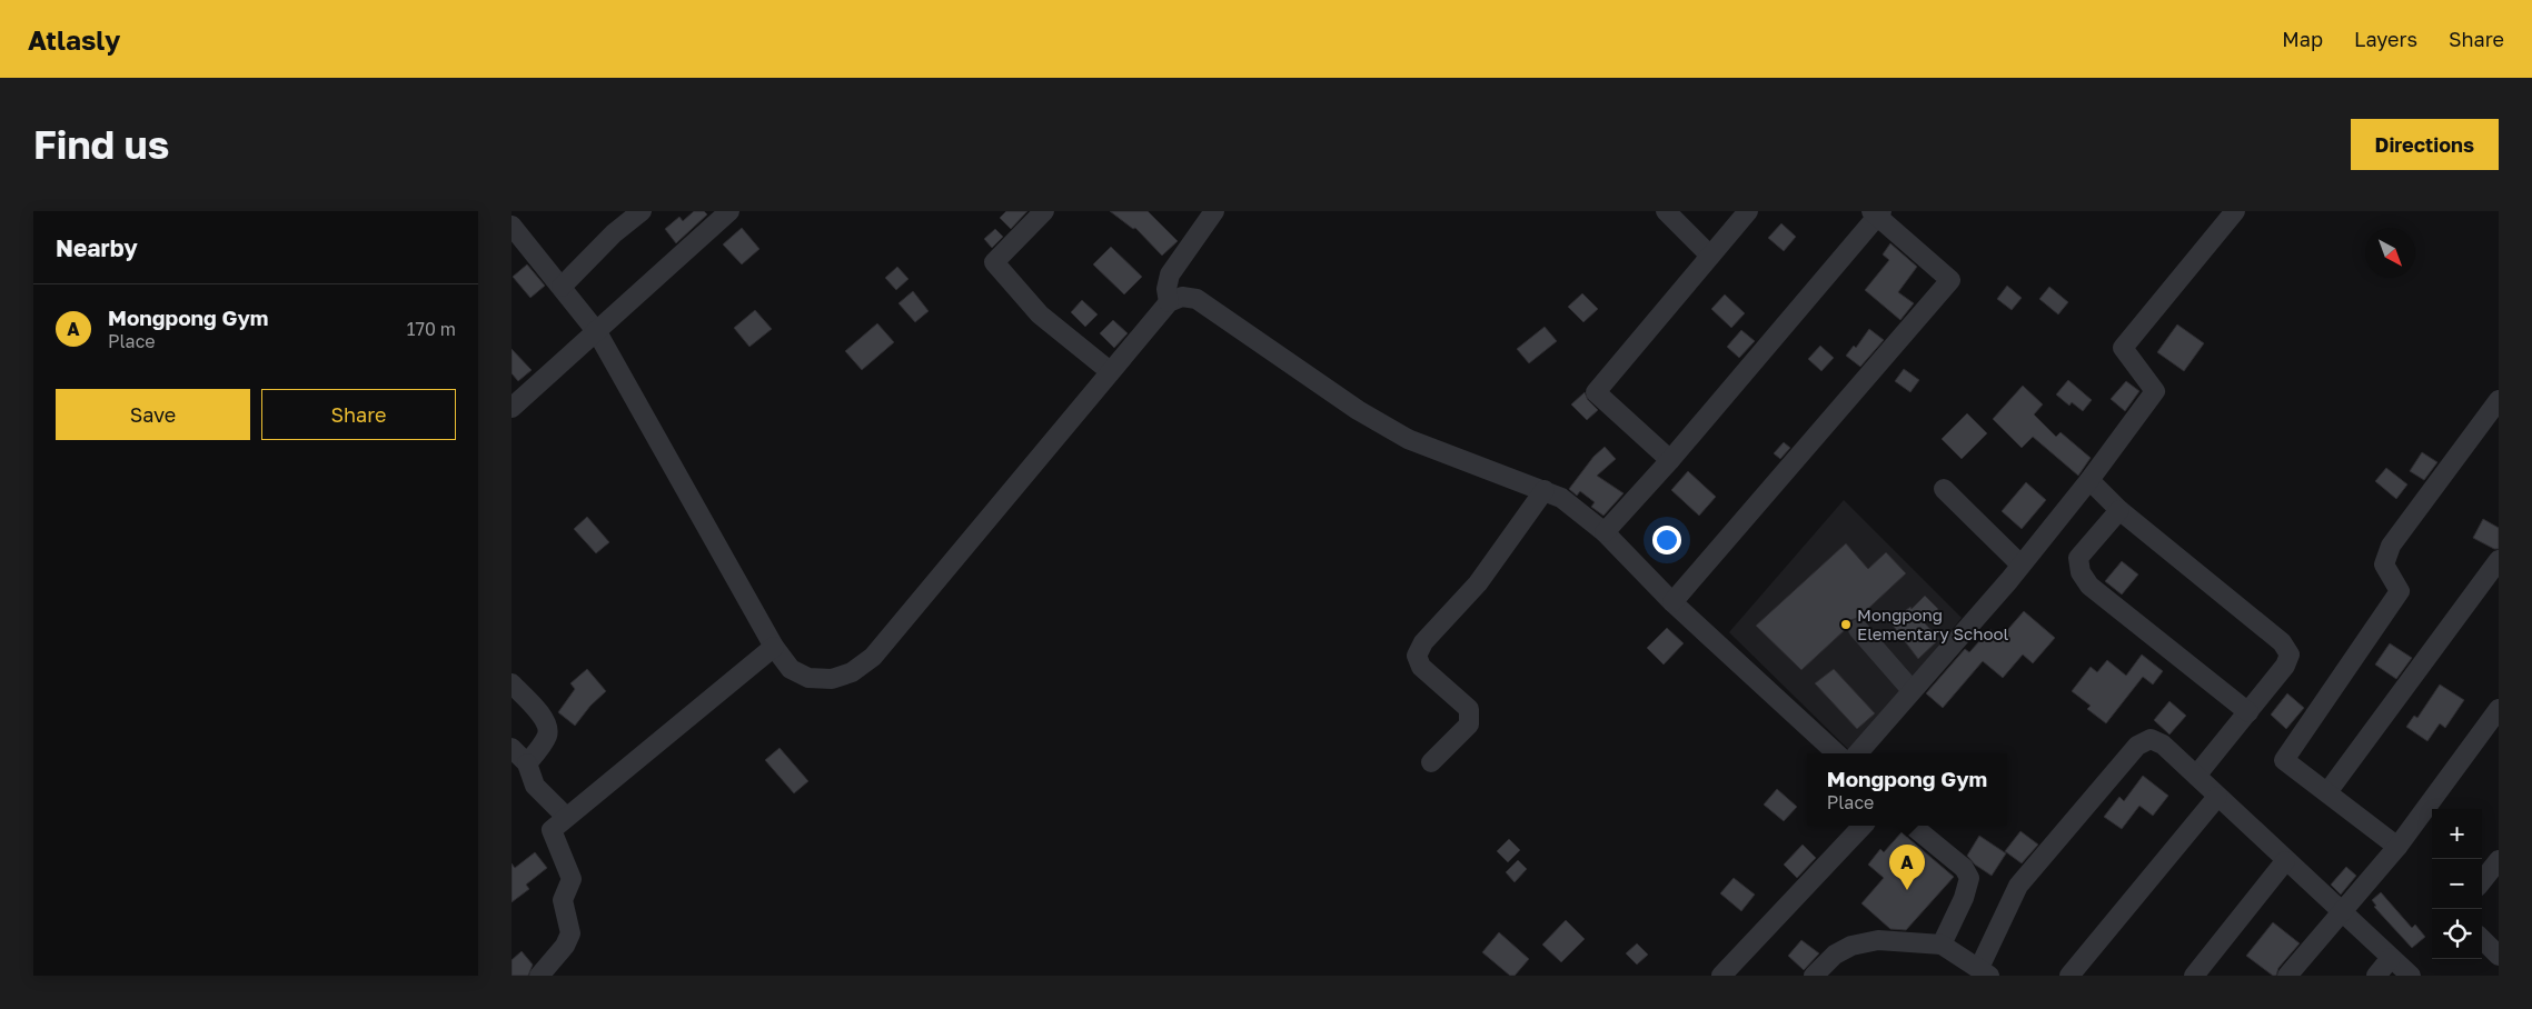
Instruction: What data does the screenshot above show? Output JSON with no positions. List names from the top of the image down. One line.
{"places":["Mongpong Elementary School"],"north":"bottom right","page":{"header":"Atlasly","nav":["Map","Layers","Share"],"buttons":["Directions",["Save","Share"]],"title":"Find us","heading":"Nearby","list":[{"mark":"A","name":"Mongpong Gym","note":"Place","value":"170 m"}],"popup":["Mongpong Gym","Place"],"map_buttons":["+","−"],"pins":"A"}}
